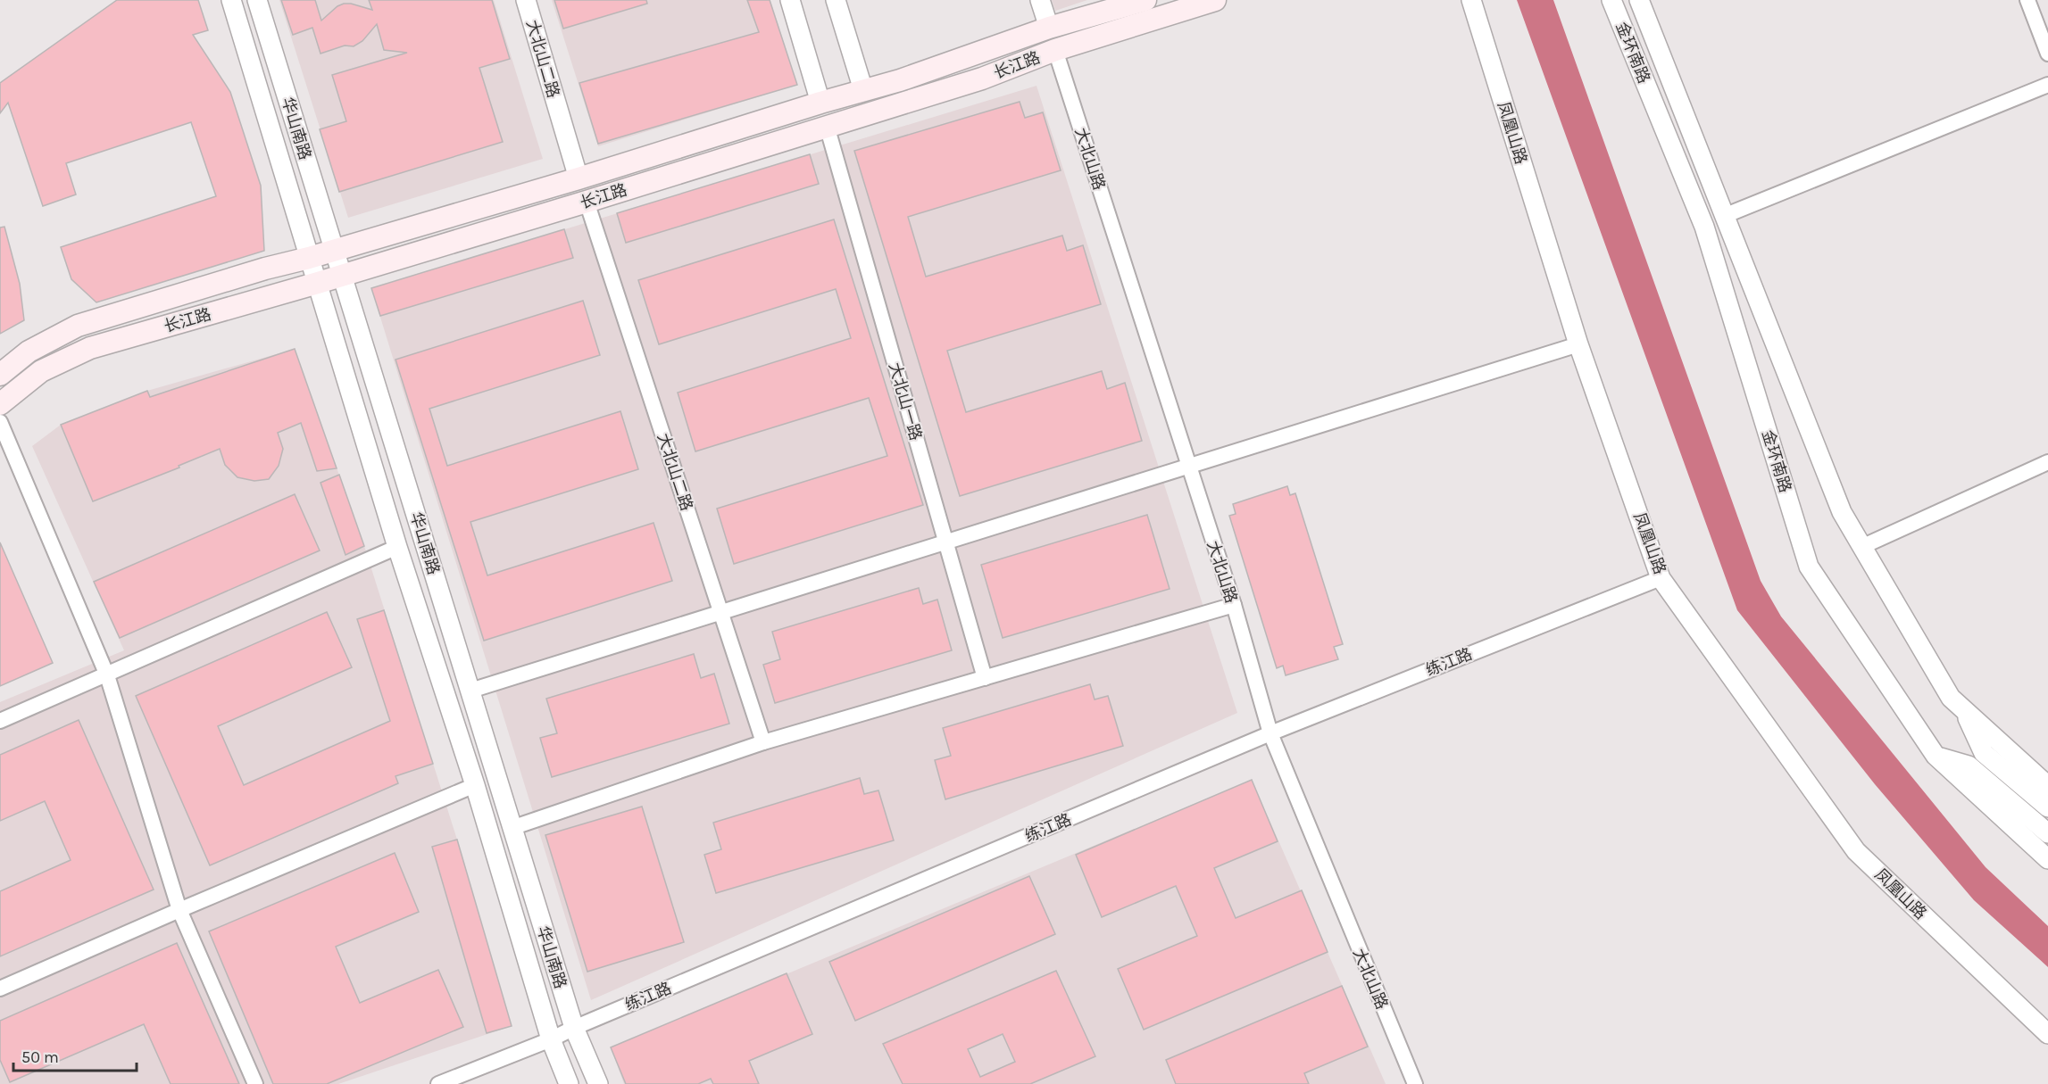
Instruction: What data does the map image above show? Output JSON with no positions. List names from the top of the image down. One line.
{"streets":{"main road":["长江路"],"street":["金环南路","大北山二路","华山南路","凤凰山路","大北山路","大北山一路","练江路"]},"crossings":[["大北山二路","长江路"],["长江路","华山南路"],["长江路","大北山路"],["长江路","大北山一路"],["华山南路","练江路"],["凤凰山路","练江路"],["大北山路","练江路"]],"scale_bar":"50 m"}
